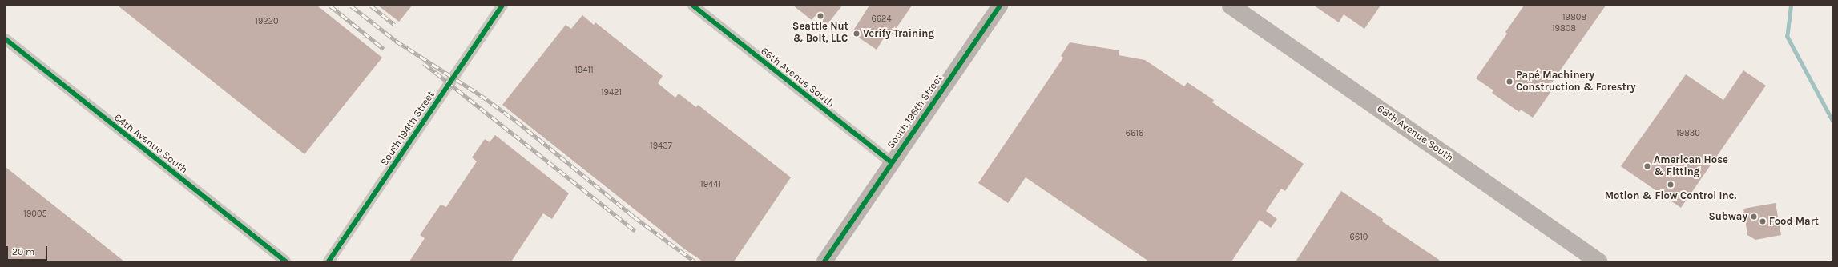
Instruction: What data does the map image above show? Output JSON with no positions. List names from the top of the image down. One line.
{"streets":{"main road":["South 196th Street","68th Avenue South"],"street":["66th Avenue South","South 194th Street","64th Avenue South"]},"crossings":[["66th Avenue South","South 196th Street"]],"places":["Seattle Nut & Bolt, LLC","Verify Training","Papé Machinery Construction & Forestry","American Hose & Fitting","Motion & Flow Control Inc.","Subway","Food Mart"],"house_numbers":["19808","6624","19220","19808","19411","19421","6616","19830","19437","19441","19005","6610"],"scale_bar":"20 m"}
